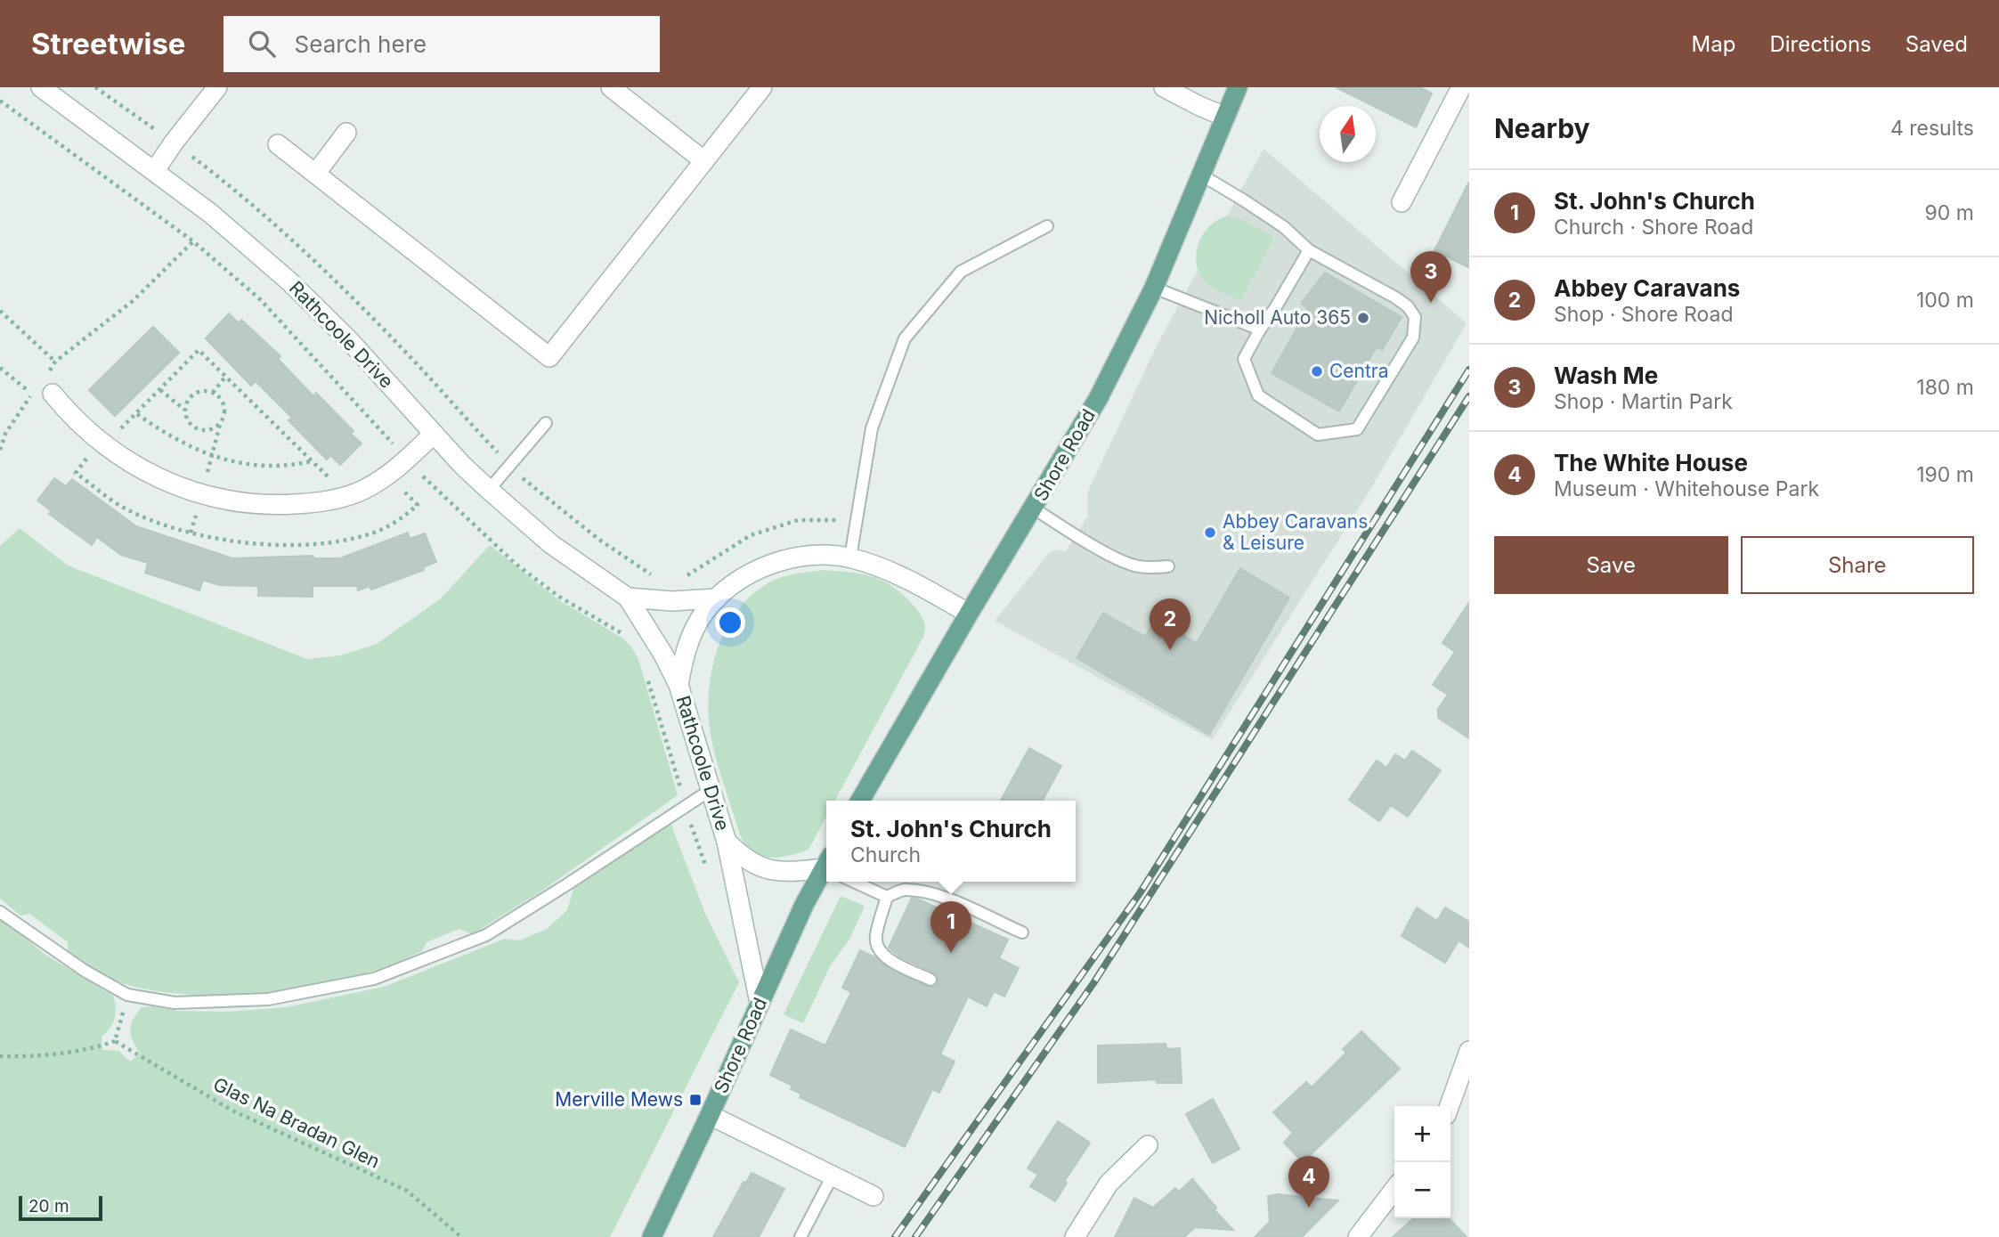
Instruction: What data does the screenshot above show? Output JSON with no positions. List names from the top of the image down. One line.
{"streets":{"main road":["Shore Road"],"street":["Rathcoole Drive"],"path":["Glas Na Bradan Glen"]},"crossings":[["Rathcoole Drive","Shore Road"]],"places":{"other":["Nicholl Auto 365","Centra","Abbey Caravans & Leisure"],"transit":["Merville Mews"]},"scale_bar":"20 m","north":"top","page":{"header":"Streetwise","search":"Search here","nav":["Map","Directions","Saved"],"heading":["Nearby","4 results"],"list":[{"mark":"1","name":"St. John's Church","note":"Church · Shore Road","value":"90 m"},{"mark":"2","name":"Abbey Caravans","note":"Shop · Shore Road","value":"100 m"},{"mark":"3","name":"Wash Me","note":"Shop · Martin Park","value":"180 m"},{"mark":"4","name":"The White House","note":"Museum · Whitehouse Park","value":"190 m"}],"pins":["3","2","1","4"],"buttons":["Save","Share"],"popup":["St. John's Church","Church"],"map_buttons":["+","−"],"scale":"20 m"}}
